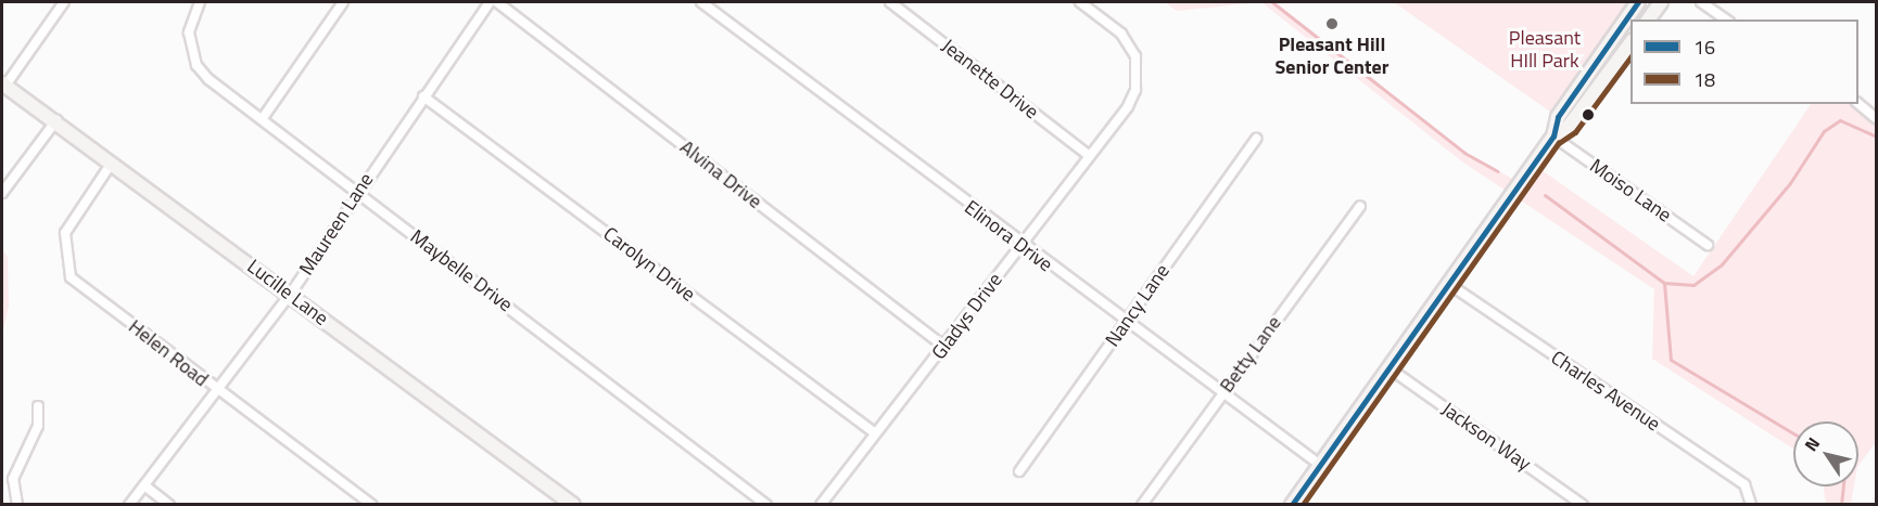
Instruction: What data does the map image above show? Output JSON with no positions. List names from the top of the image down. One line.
{"streets":{"main road":["Lucille Lane"],"street":["Jeanette Drive","Alvina Drive","Moiso Lane","Maureen Lane","Elinora Drive","Carolyn Drive","Maybelle Drive","Nancy Lane","Gladys Drive","Helen Road","Betty Lane","Charles Avenue","Jackson Way"]},"crossings":[["Jeanette Drive","Gladys Drive"],["Alvina Drive","Gladys Drive"],["Maureen Lane","Carolyn Drive"],["Maureen Lane","Maybelle Drive"],["Maureen Lane","Lucille Lane"],["Maureen Lane","Helen Road"],["Elinora Drive","Nancy Lane"],["Elinora Drive","Gladys Drive"],["Elinora Drive","Betty Lane"],["Carolyn Drive","Gladys Drive"],["Lucille Lane","Helen Road"]],"parks":["Pleasant HIll Park"],"places":["Pleasant Hill Senior Center"],"lines":["transit line 16","transit line 18"],"legend":["16","18"],"north":"top left"}
